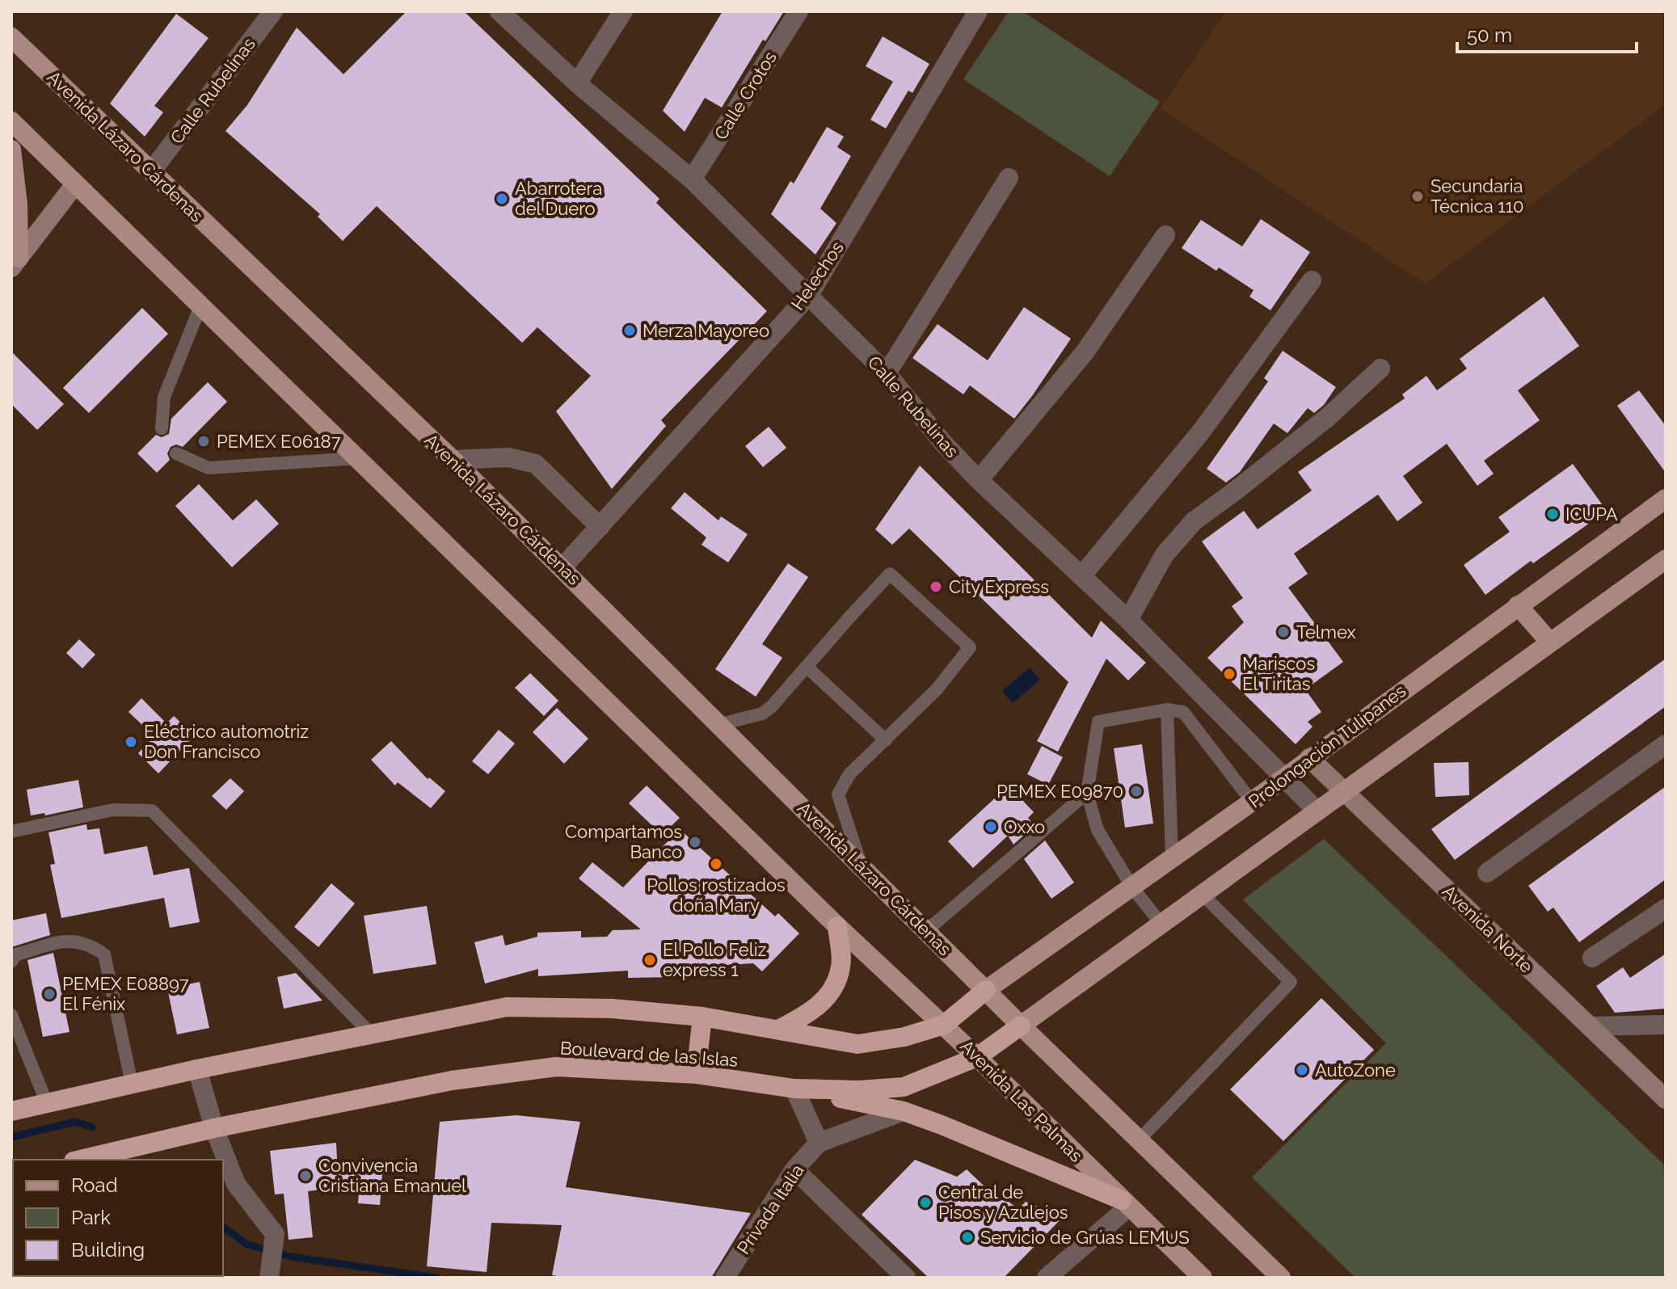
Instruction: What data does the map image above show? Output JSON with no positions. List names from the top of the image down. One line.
{"streets":{"highway":["Boulevard de las Islas"],"main road":["Avenida Lázaro Cárdenas","Prolongación Tulipanes","Avenida Las Palmas"],"street":["Calle Rubelinas","Calle Crotos","Helechos","Avenida Norte","Privada Italia"]},"crossings":[["Calle Rubelinas","Calle Crotos"],["Calle Rubelinas","Avenida Lázaro Cárdenas"],["Calle Rubelinas","Helechos"],["Calle Rubelinas","Prolongación Tulipanes"],["Avenida Lázaro Cárdenas","Helechos"],["Avenida Lázaro Cárdenas","Prolongación Tulipanes"],["Prolongación Tulipanes","Avenida Norte"],["Boulevard de las Islas","Avenida Las Palmas"]],"places":["Secundaria Técnica 110","Abarrotera del Duero","Merza Mayoreo","PEMEX E06187","ICUPA","City Express","Telmex","Mariscos El Tiritas","Eléctrico automotriz Don Francisco","PEMEX E09870","Oxxo","Compartamos Banco","Pollos rostizados doña Mary","El Pollo Feliz express 1","PEMEX E08897 El Fénix","AutoZone","Convivencia Cristiana Emanuel","Central de Pisos y Azulejos","Servicio de Grúas LEMUS"],"legend":["Road","Park","Building"],"scale_bar":"50 m"}
